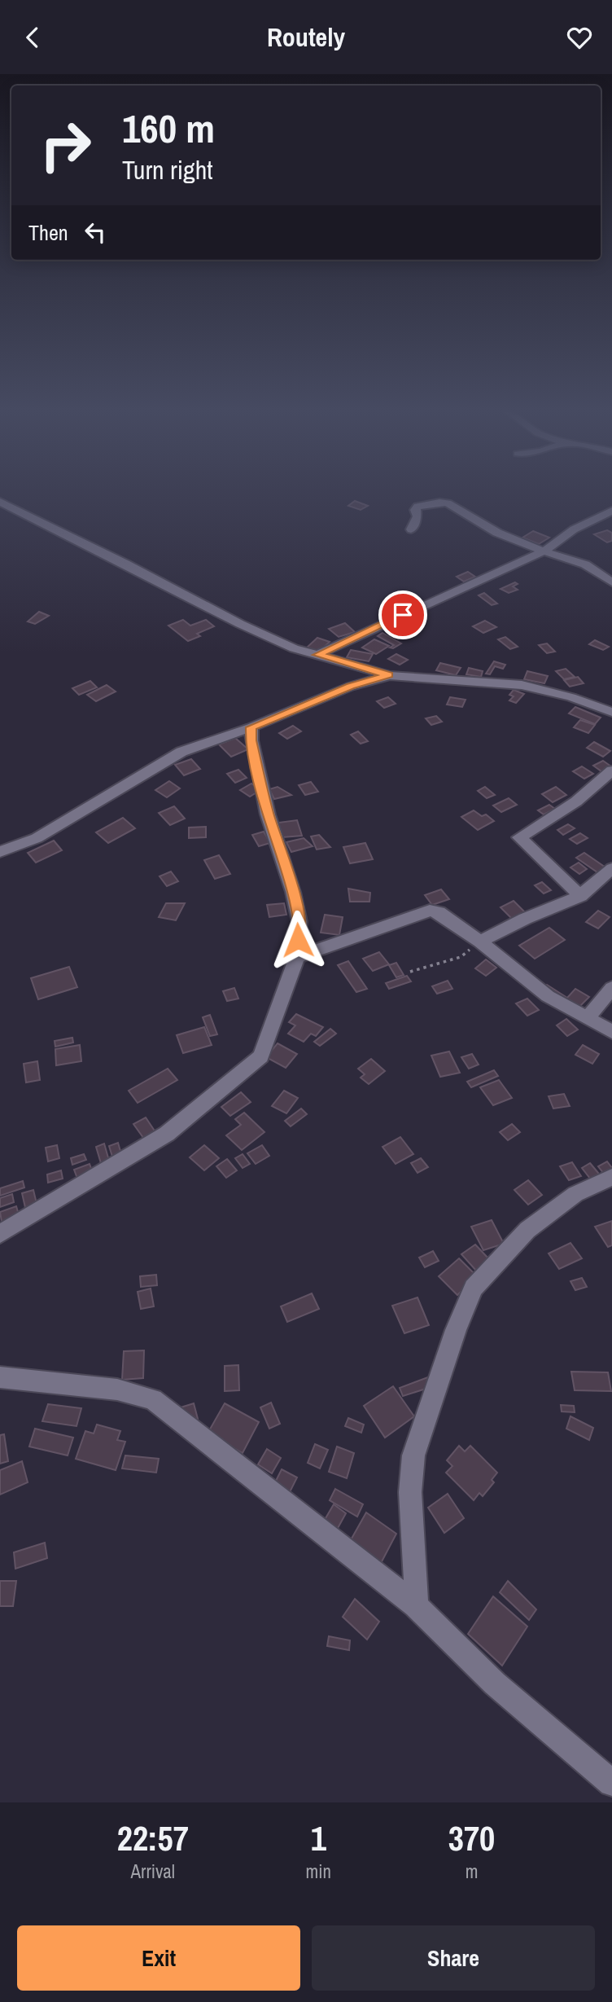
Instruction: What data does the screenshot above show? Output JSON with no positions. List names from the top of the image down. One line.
{"page":{"header":"Routely","turn":["160 m","Turn right"],"then":"Then","eta":["22:57","Arrival","1","min","370","m"],"buttons":["Exit","Share"]}}
